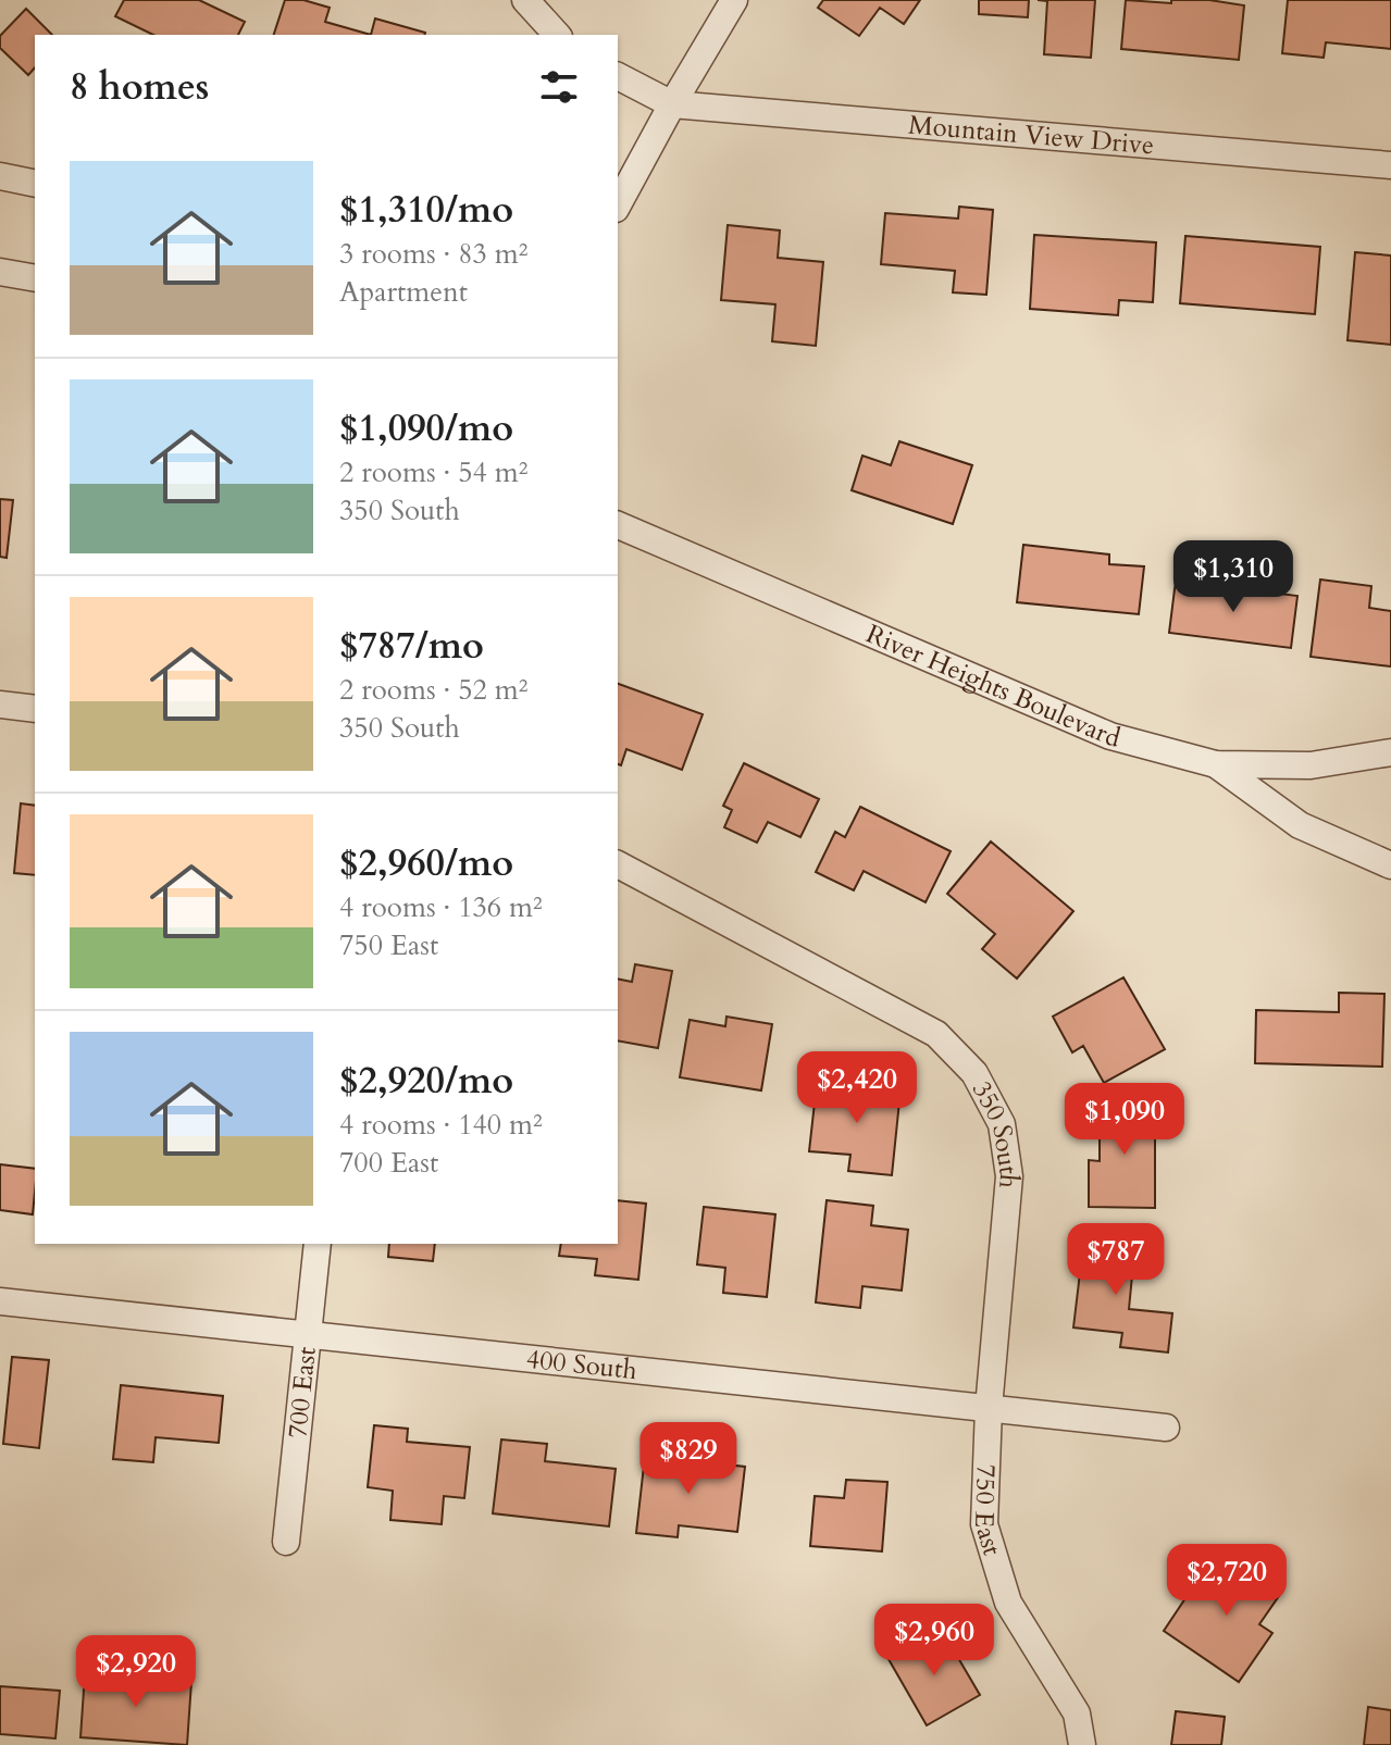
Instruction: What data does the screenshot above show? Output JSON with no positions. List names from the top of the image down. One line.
{"streets":{"street":["Mountain View Drive","River Heights Boulevard","350 South","400 South","700 East","750 East"]},"crossings":[["350 South","400 South"],["350 South","750 East"],["400 South","700 East"],["400 South","750 East"]],"page":{"heading":"8 homes","list":[{"name":"$1,310/mo","note":"3 rooms · 83 m² · Apartment"},{"name":"$1,090/mo","note":"2 rooms · 54 m² · 350 South"},{"name":"$787/mo","note":"2 rooms · 52 m² · 350 South"},{"name":"$2,960/mo","note":"4 rooms · 136 m² · 750 East"},{"name":"$2,920/mo","note":"4 rooms · 140 m² · 700 East"}],"price":["$1,310","$2,420","$1,090","$787","$829","$2,720","$2,960","$2,920"]}}
